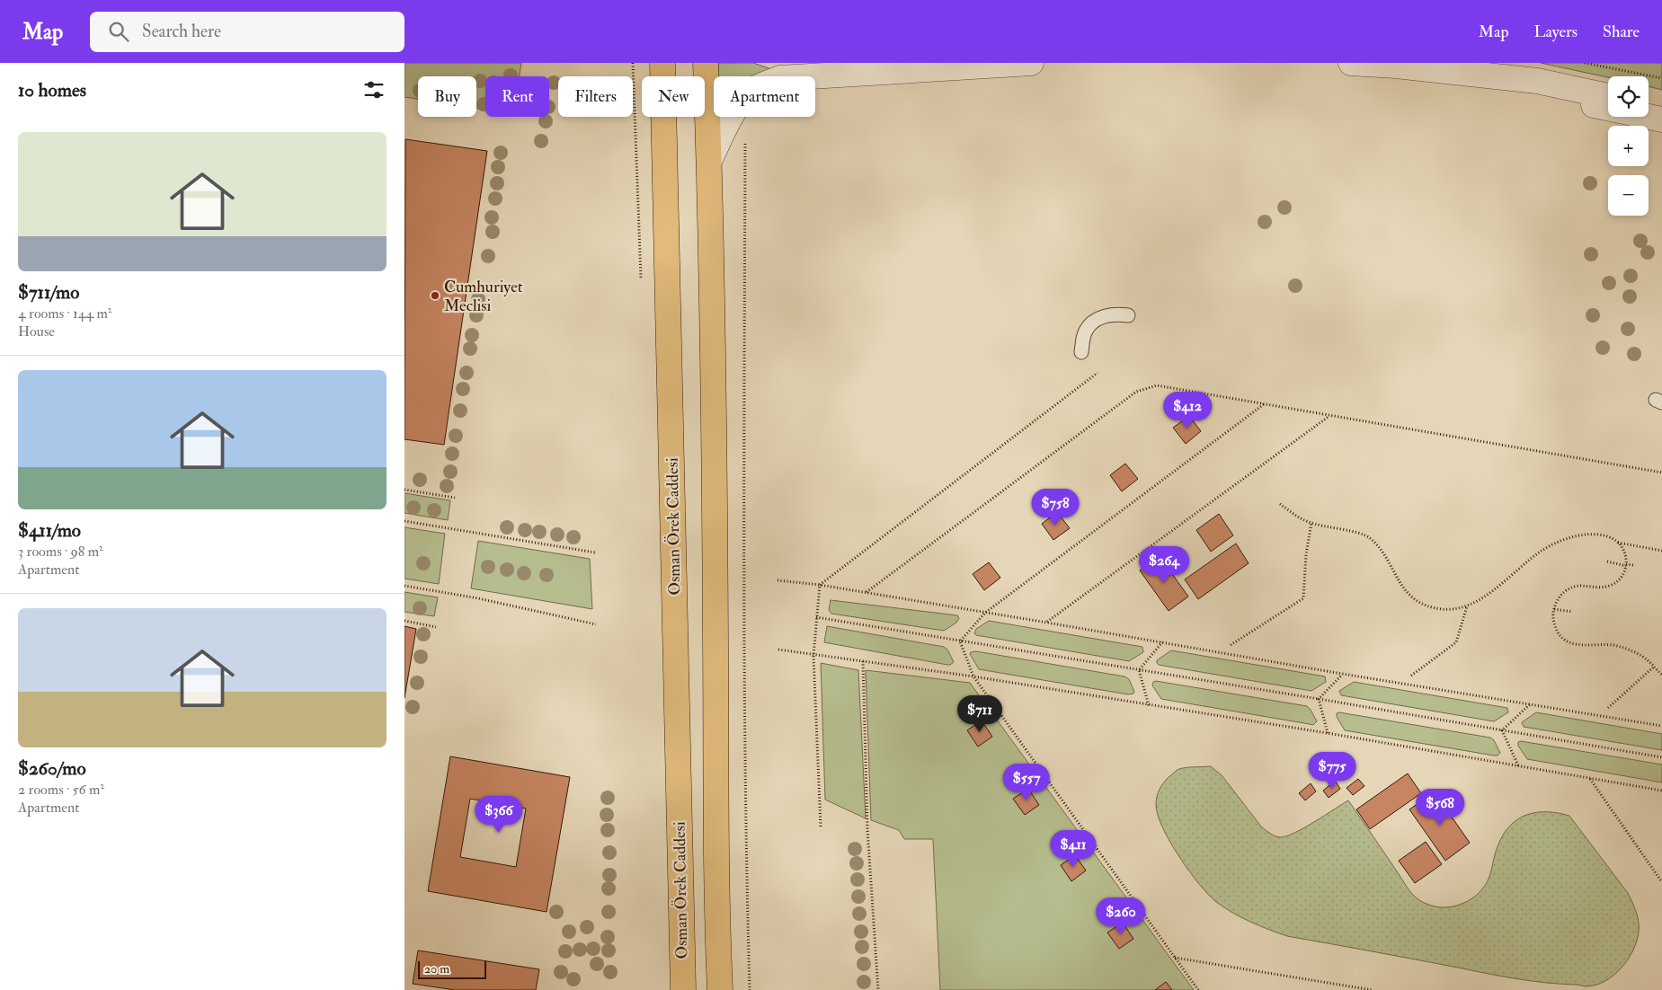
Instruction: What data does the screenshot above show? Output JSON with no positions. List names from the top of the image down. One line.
{"streets":{"main road":["Osman Örek Caddesi"]},"places":["Cumhuriyet Meclisi"],"scale_bar":"20 m","page":{"header":"Map","search":"Search here","nav":["Map","Layers","Share"],"heading":"10 homes","map_buttons":["+","−"],"chip":["Buy","Rent","Filters","New","Apartment"],"list":[{"name":"$711/mo","note":"4 rooms · 144 m² · House"},{"name":"$411/mo","note":"3 rooms · 98 m² · Apartment"},{"name":"$260/mo","note":"2 rooms · 56 m² · Apartment"}],"price":["$412","$758","$264","$711","$775","$557","$568","$366","$411","$260"],"scale":"20 m"}}
